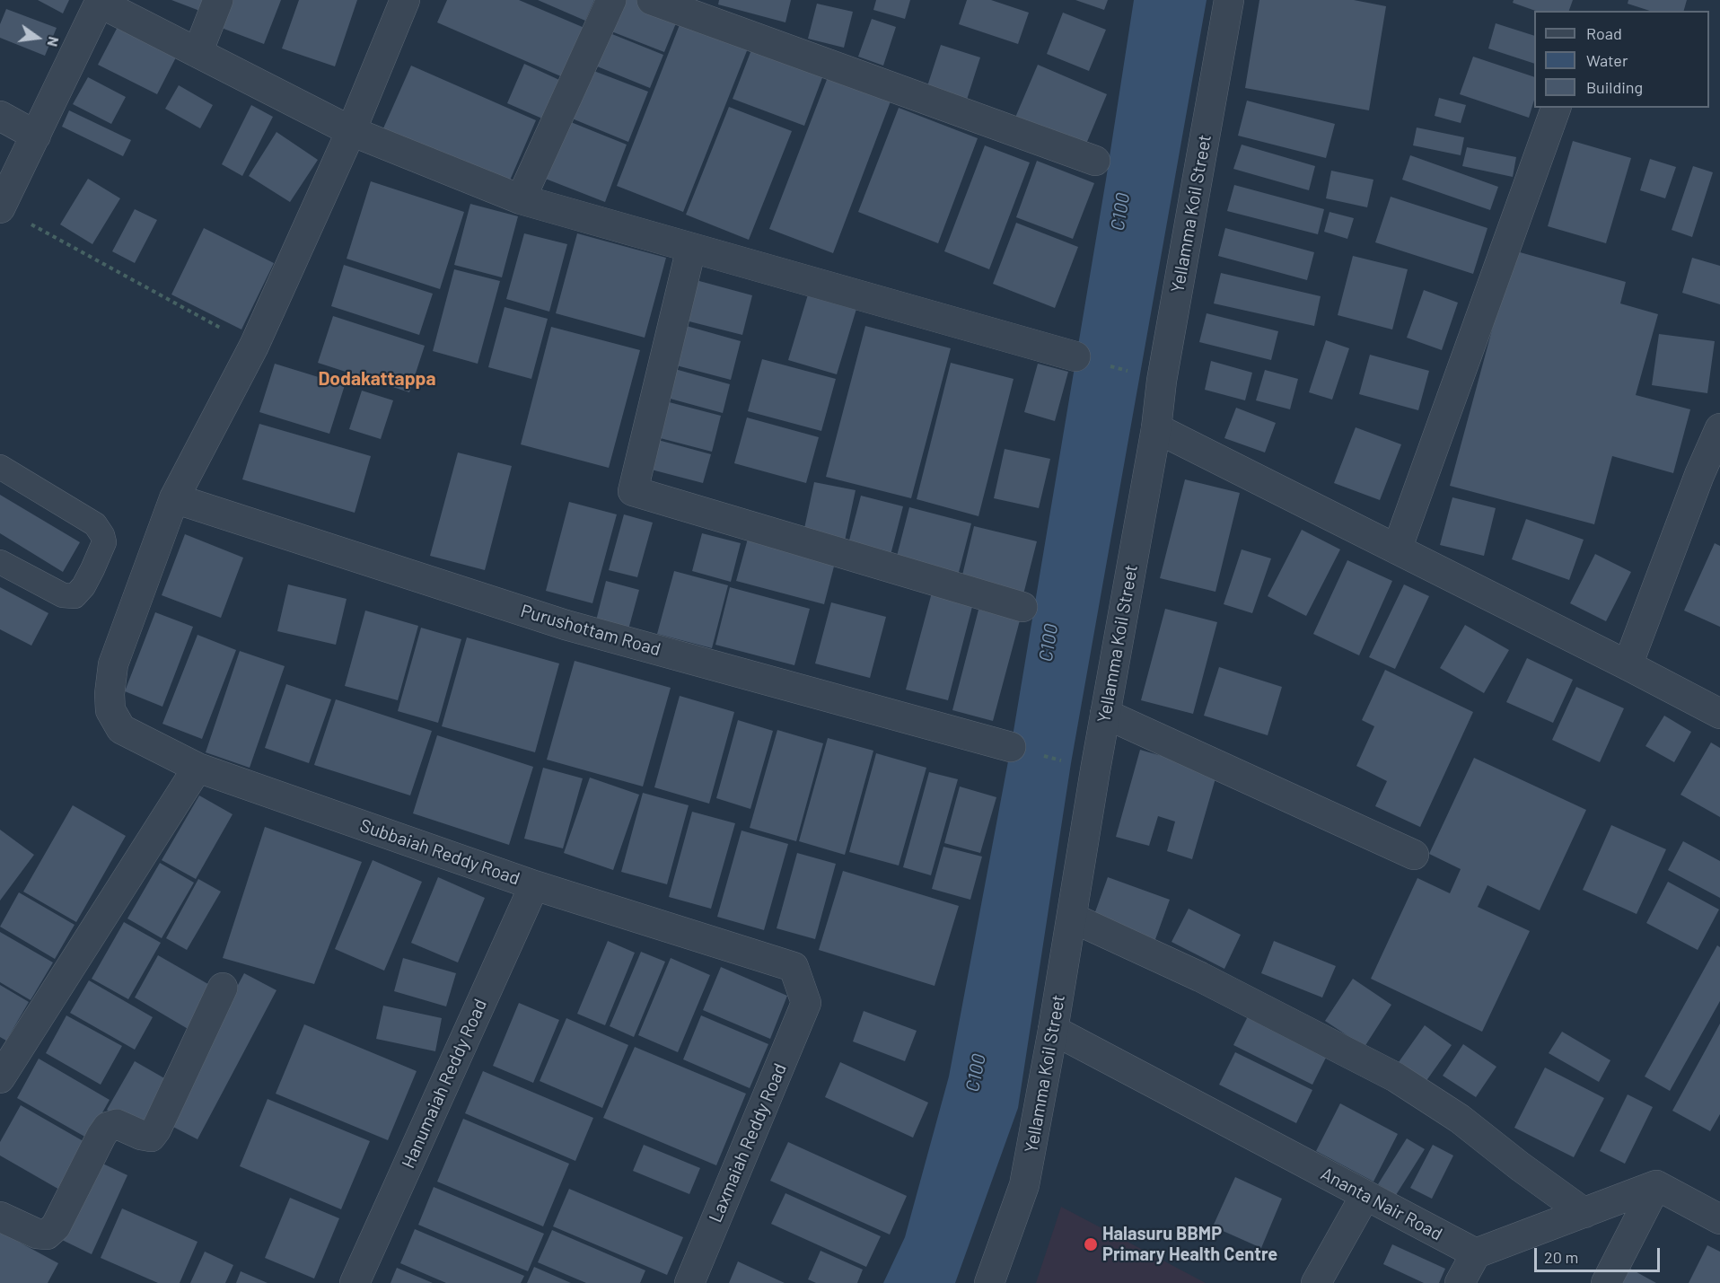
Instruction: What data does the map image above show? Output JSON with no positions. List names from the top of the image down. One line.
{"streets":{"street":["Yellamma Koil Street","Purushottam Road","Subbaiah Reddy Road","Hanumaiah Reddy Road","Laxmaiah Reddy Road","Ananta Nair Road"]},"crossings":[["Yellamma Koil Street","Ananta Nair Road"],["Purushottam Road","Subbaiah Reddy Road"],["Subbaiah Reddy Road","Hanumaiah Reddy Road"],["Subbaiah Reddy Road","Laxmaiah Reddy Road"]],"districts":["Dodakattappa"],"water":["C100"],"places":["Halasuru BBMP Primary Health Centre"],"legend":["Road","Water","Building"],"scale_bar":"20 m","north":"right"}
